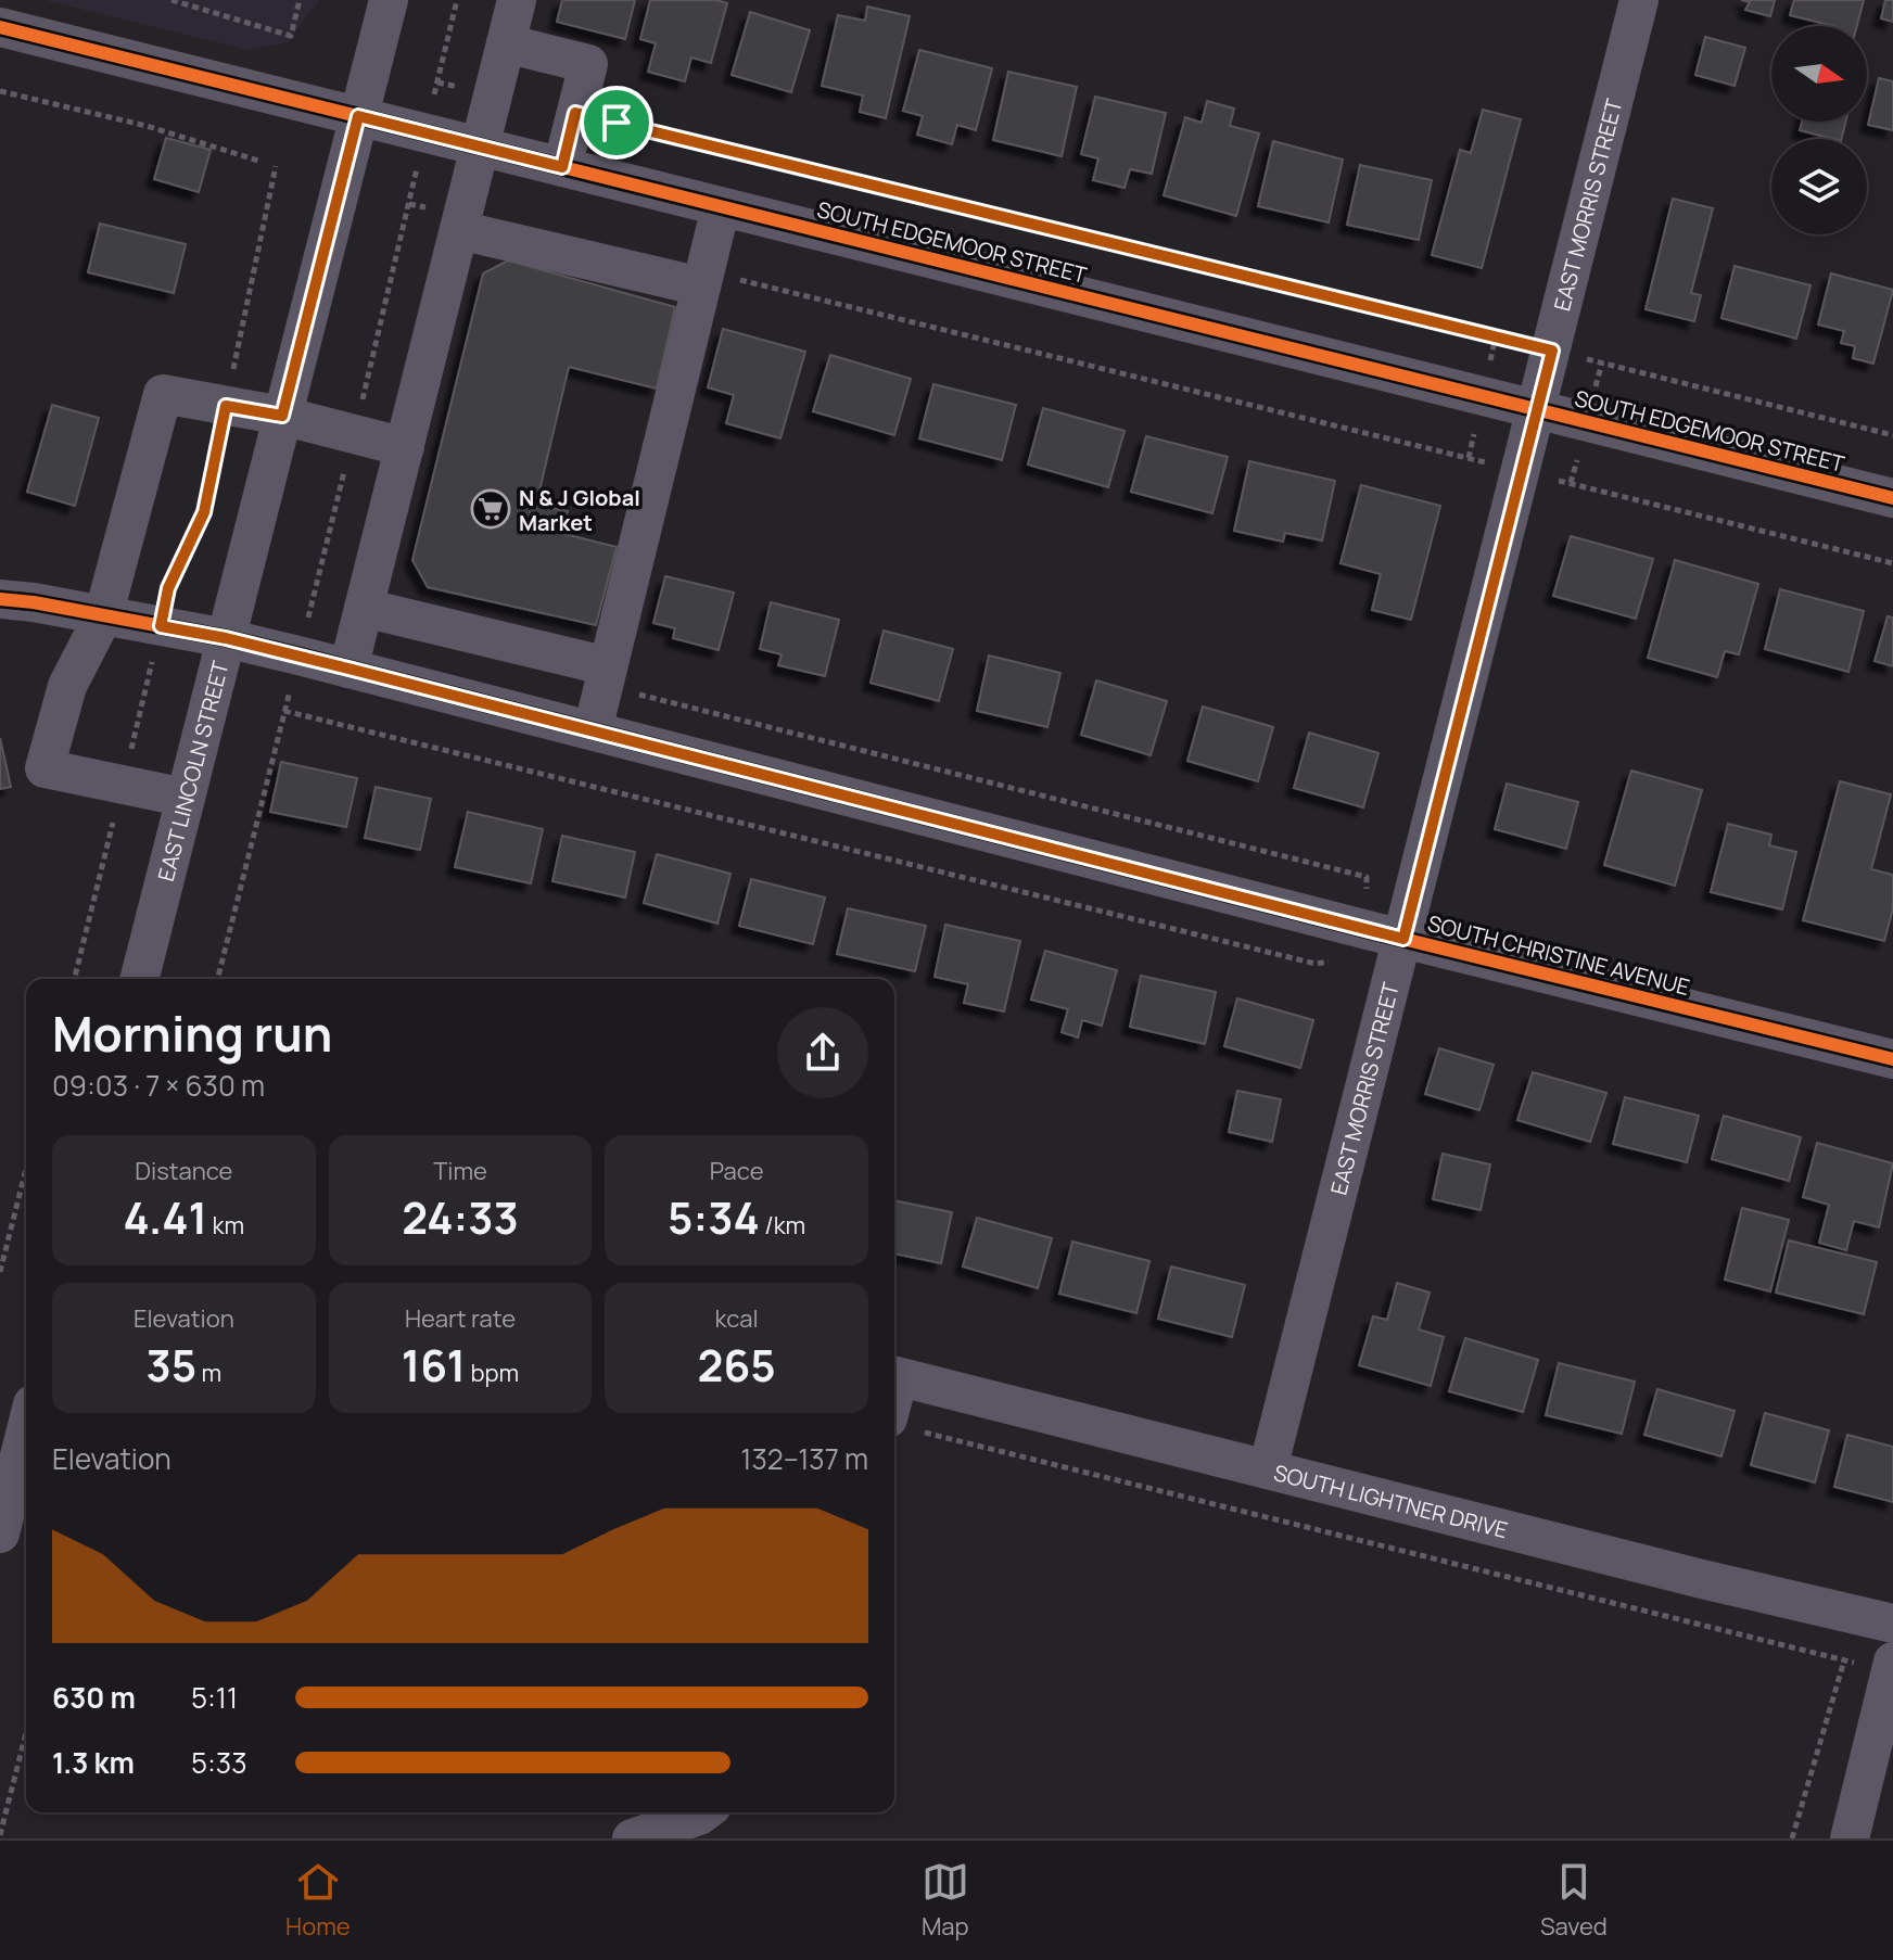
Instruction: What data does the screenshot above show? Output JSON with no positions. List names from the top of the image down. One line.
{"streets":{"street":["EAST MORRIS STREET","SOUTH EDGEMOOR STREET","EAST LINCOLN STREET","SOUTH CHRISTINE AVENUE","SOUTH LIGHTNER DRIVE"]},"crossings":[["EAST MORRIS STREET","SOUTH EDGEMOOR STREET"],["EAST MORRIS STREET","SOUTH CHRISTINE AVENUE"],["EAST MORRIS STREET","SOUTH LIGHTNER DRIVE"],["SOUTH EDGEMOOR STREET","EAST LINCOLN STREET"],["EAST LINCOLN STREET","SOUTH CHRISTINE AVENUE"]],"places":{"supermarket":["N & J Global Market"]},"north":"right","page":{"heading":["Morning run","09:03 · 7 × 630 m"],"stats":[["Distance","4.41 km"],["Time","24:33"],["Pace","5:34 /km"],["Elevation","35 m"],["Heart rate","161 bpm"],["kcal","265"]],"chart":["Elevation","132–137 m"],"list":[{"name":"630 m","note":"5:11"},{"name":"1.3 km","note":"5:33"}],"tabs":["Home","Map","Saved"]}}
